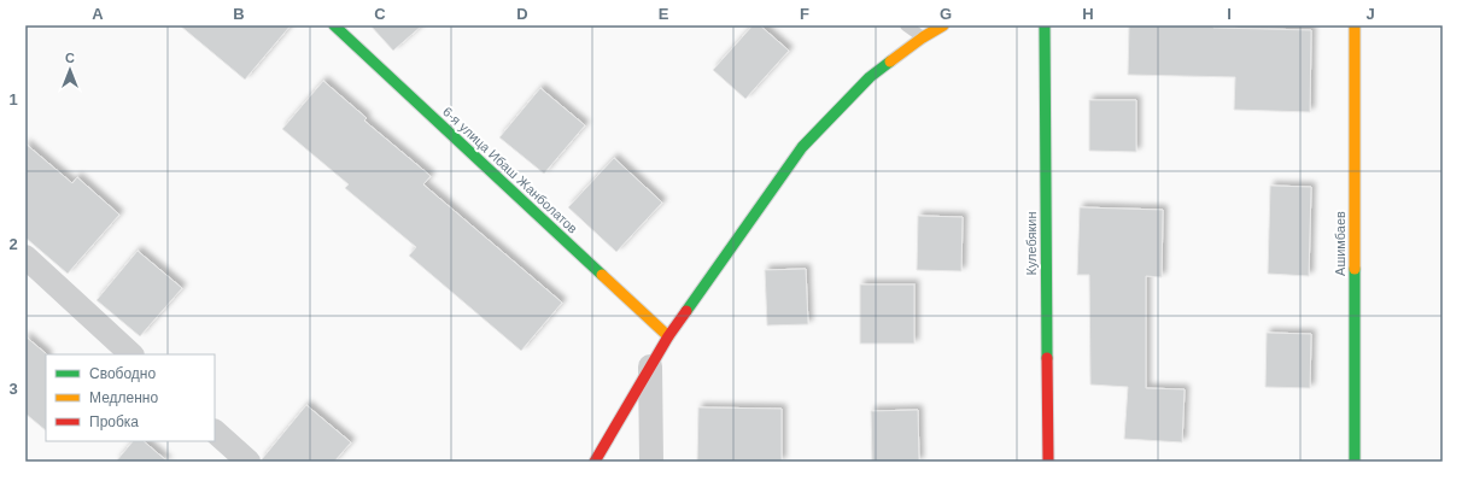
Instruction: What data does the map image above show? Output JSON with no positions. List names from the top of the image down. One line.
{"streets":{"street":["6-я улица Ибаш Жанболатов","Кулебякин","Ашимбаев"]},"legend":["Свободно","Медленно","Пробка"],"north":"top","grid":{"columns":["A","B","C","D","E","F","G","H","I","J"],"rows":["1","2","3"]}}
